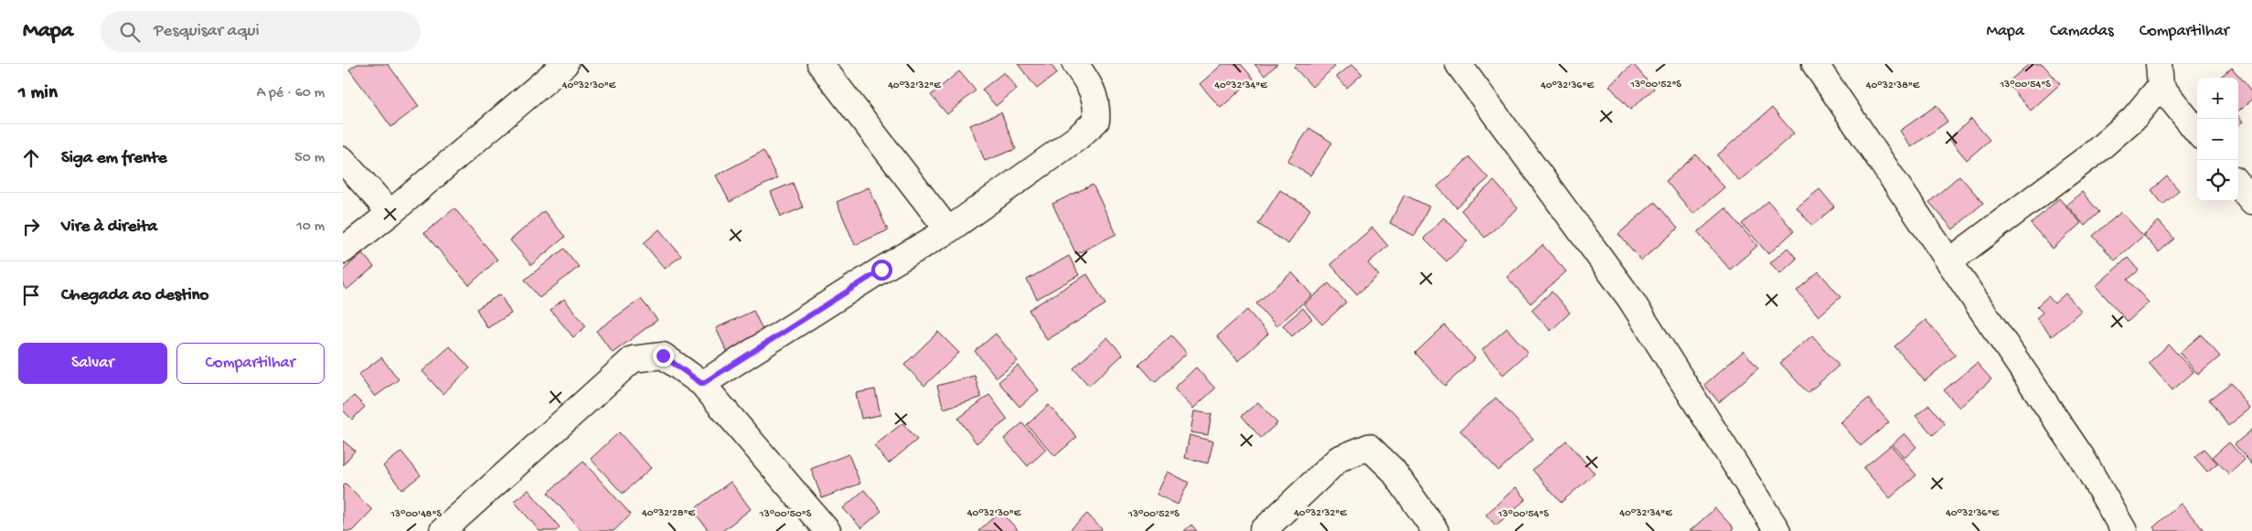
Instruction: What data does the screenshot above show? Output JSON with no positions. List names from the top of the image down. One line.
{"page":{"header":"Mapa","search":"Pesquisar aqui","nav":["Mapa","Camadas","Compartilhar"],"heading":["1 min","A pé · 60 m"],"map_buttons":["+","−"],"list":[["Siga em frente","50 m"],["Vire à direita","10 m"],"Chegada ao destino"],"buttons":["Salvar","Compartilhar"]},"coordinates":["13°00'52\"S","13°00'54\"S","40°32'32\"E","40°32'34\"E","40°32'38\"E","40°32'30\"E","40°32'36\"E","40°32'28\"E","13°00'48\"S","13°00'50\"S"]}
